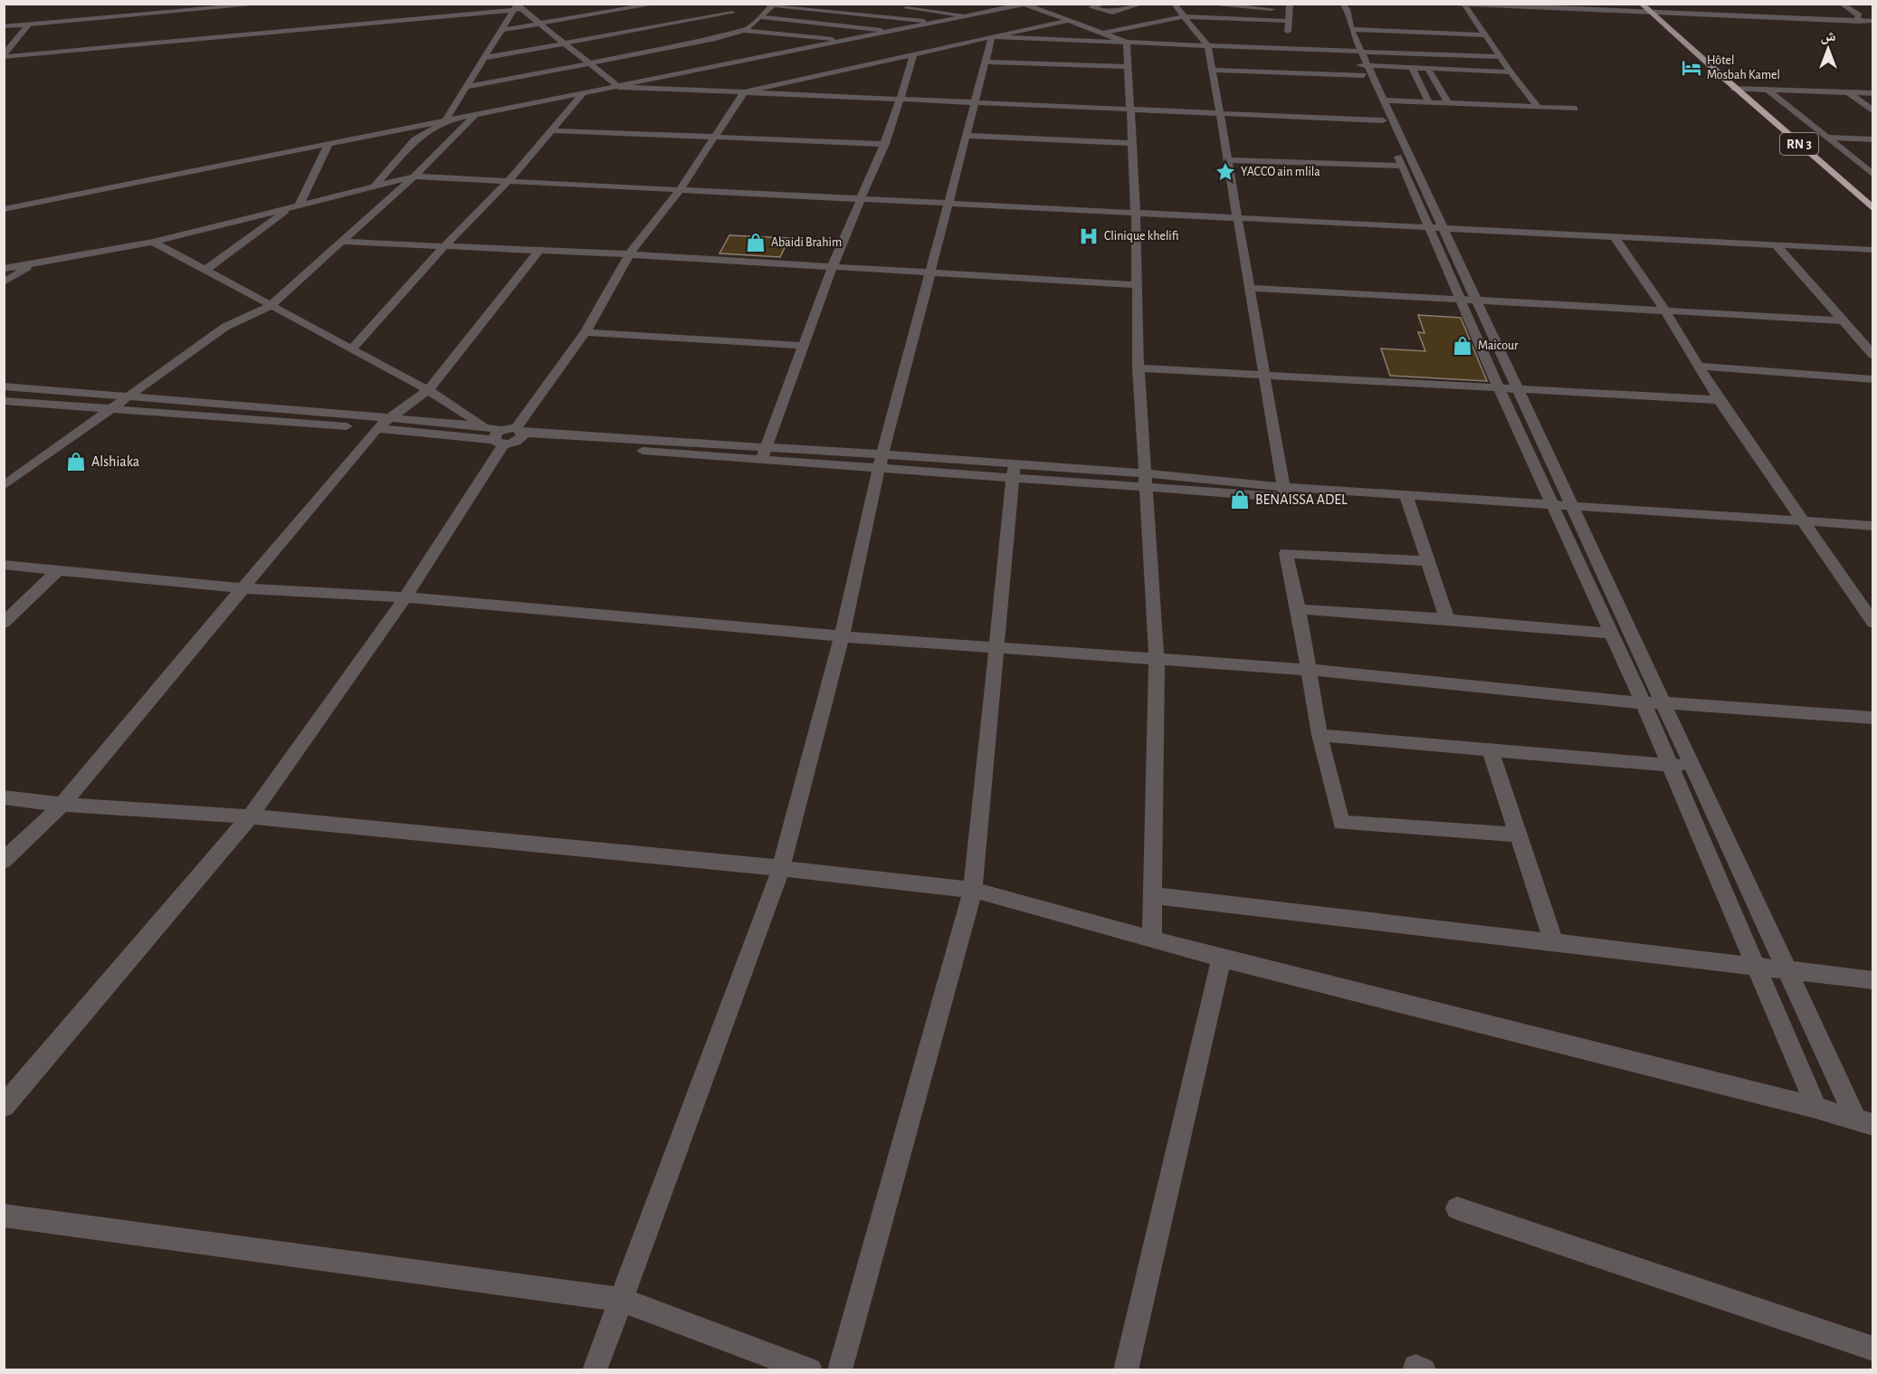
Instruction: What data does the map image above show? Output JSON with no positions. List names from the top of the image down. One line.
{"streets":{"highway":["RN 3"]},"places":{"hotel":["Hôtel Mosbah Kamel"],"place":["YACCO ain mlila"],"hospital":["Clinique khelifi"],"shop":["Abaidi Brahim","Maicour","Alshiaka","BENAISSA ADEL"]},"north":"top"}
